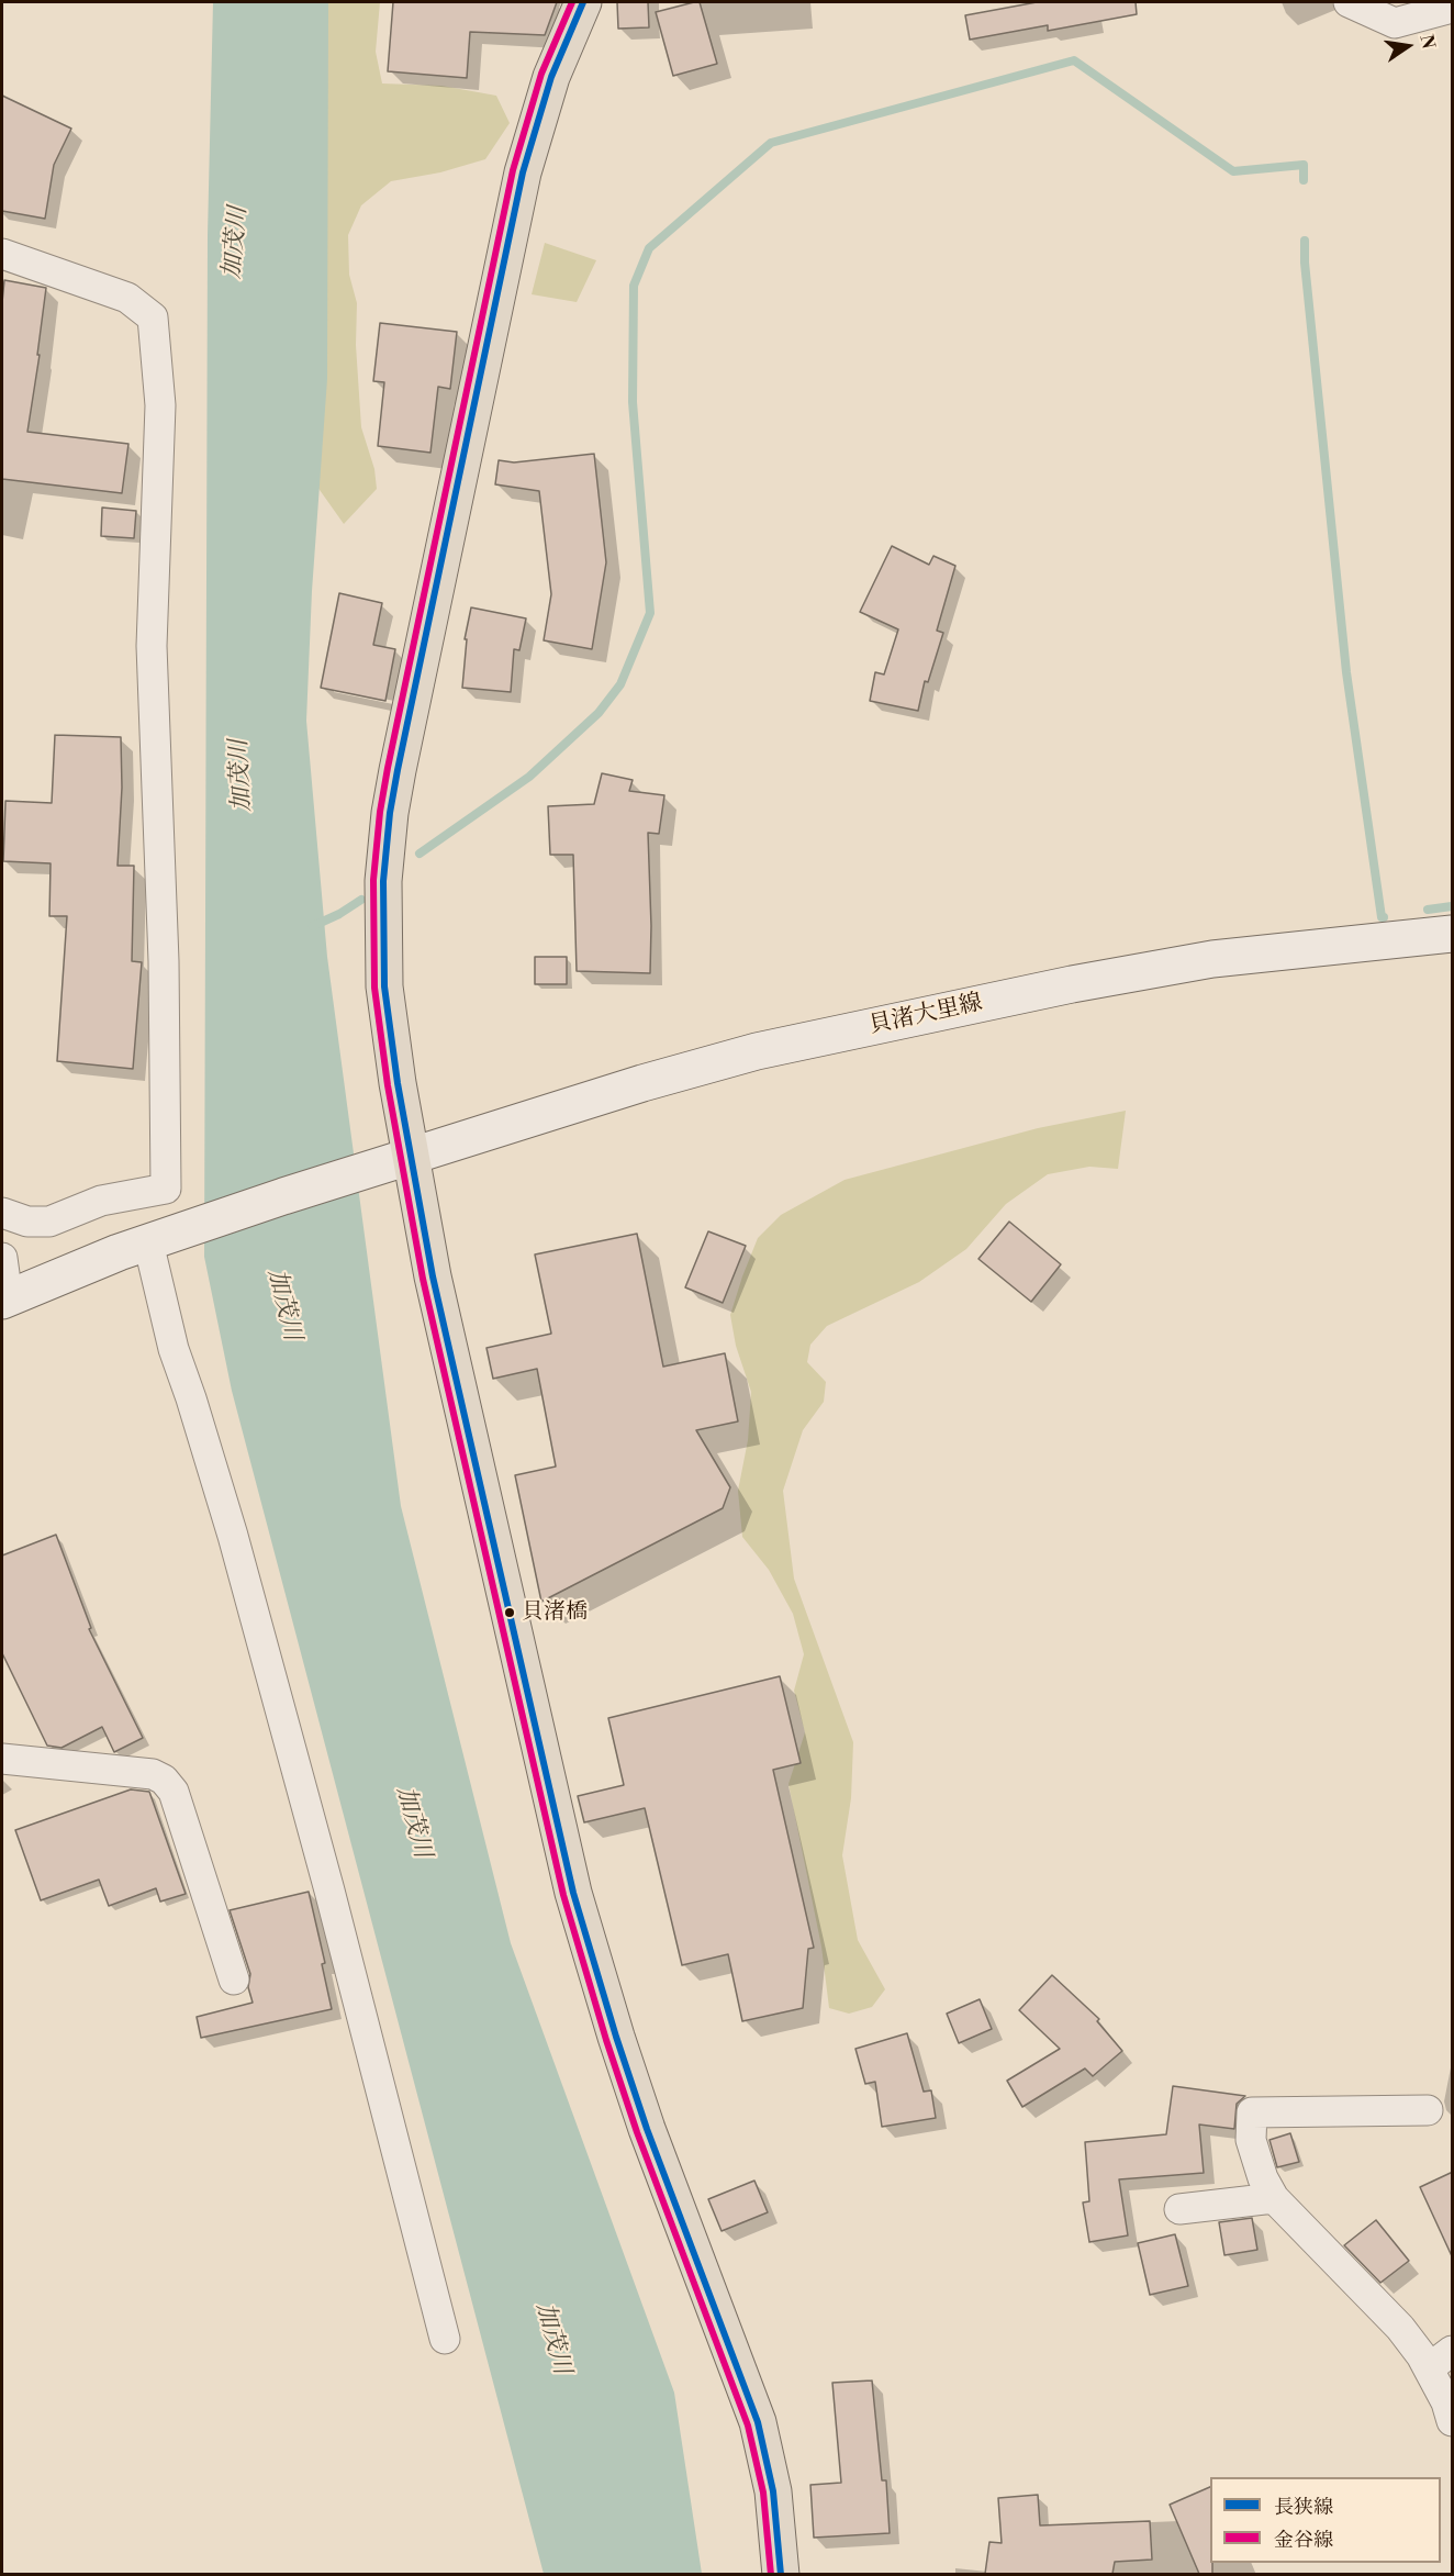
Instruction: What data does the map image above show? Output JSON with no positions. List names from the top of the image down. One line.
{"streets":{"street":["貝渚大里線"]},"water":["加茂川"],"places":["貝渚橋"],"lines":["transit line 長狭線","transit line 金谷線"],"legend":["長狭線","金谷線"],"north":"right"}
